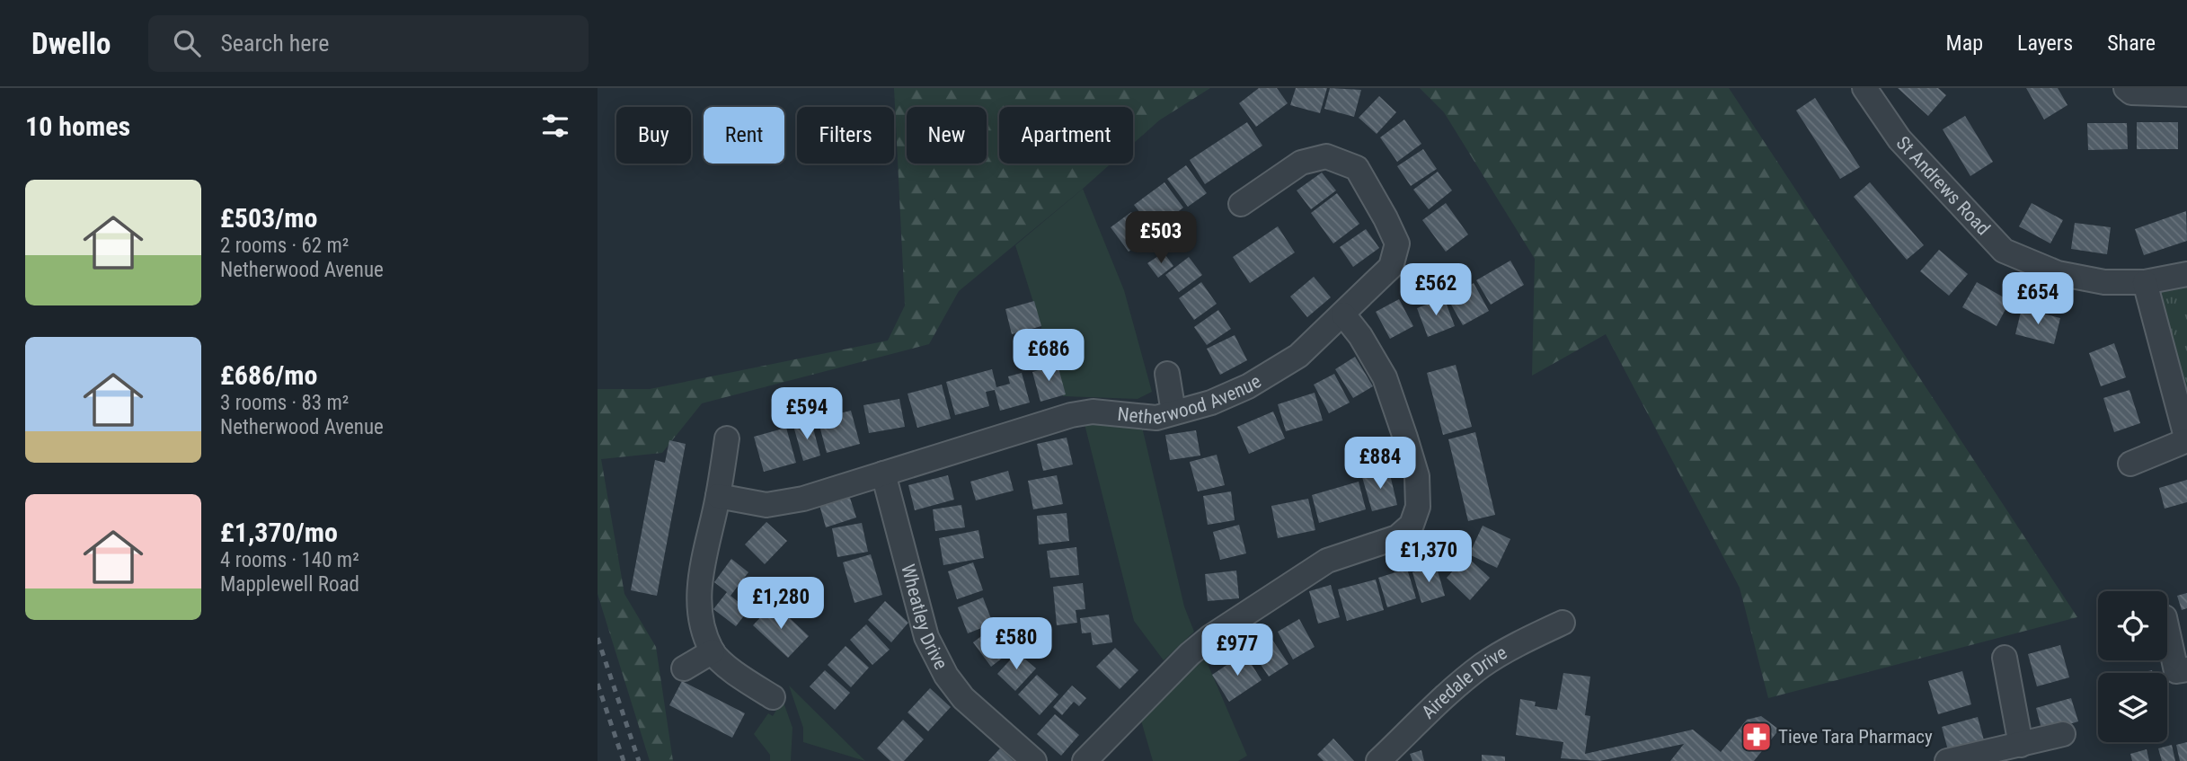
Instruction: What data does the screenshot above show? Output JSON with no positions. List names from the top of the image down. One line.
{"streets":{"street":["St Andrews Road","Netherwood Avenue","Wheatley Drive","Airedale Drive"]},"crossings":[["Netherwood Avenue","Wheatley Drive"]],"places":{"pharmacy":["Tieve Tara Pharmacy"]},"page":{"header":"Dwello","search":"Search here","nav":["Map","Layers","Share"],"heading":"10 homes","chip":["Buy","Rent","Filters","New","Apartment"],"list":[{"name":"£503/mo","note":"2 rooms · 62 m² · Netherwood Avenue"},{"name":"£686/mo","note":"3 rooms · 83 m² · Netherwood Avenue"},{"name":"£1,370/mo","note":"4 rooms · 140 m² · Mapplewell Road"}],"price":["£503","£562","£654","£686","£594","£884","£1,370","£1,280","£580","£977"]}}
